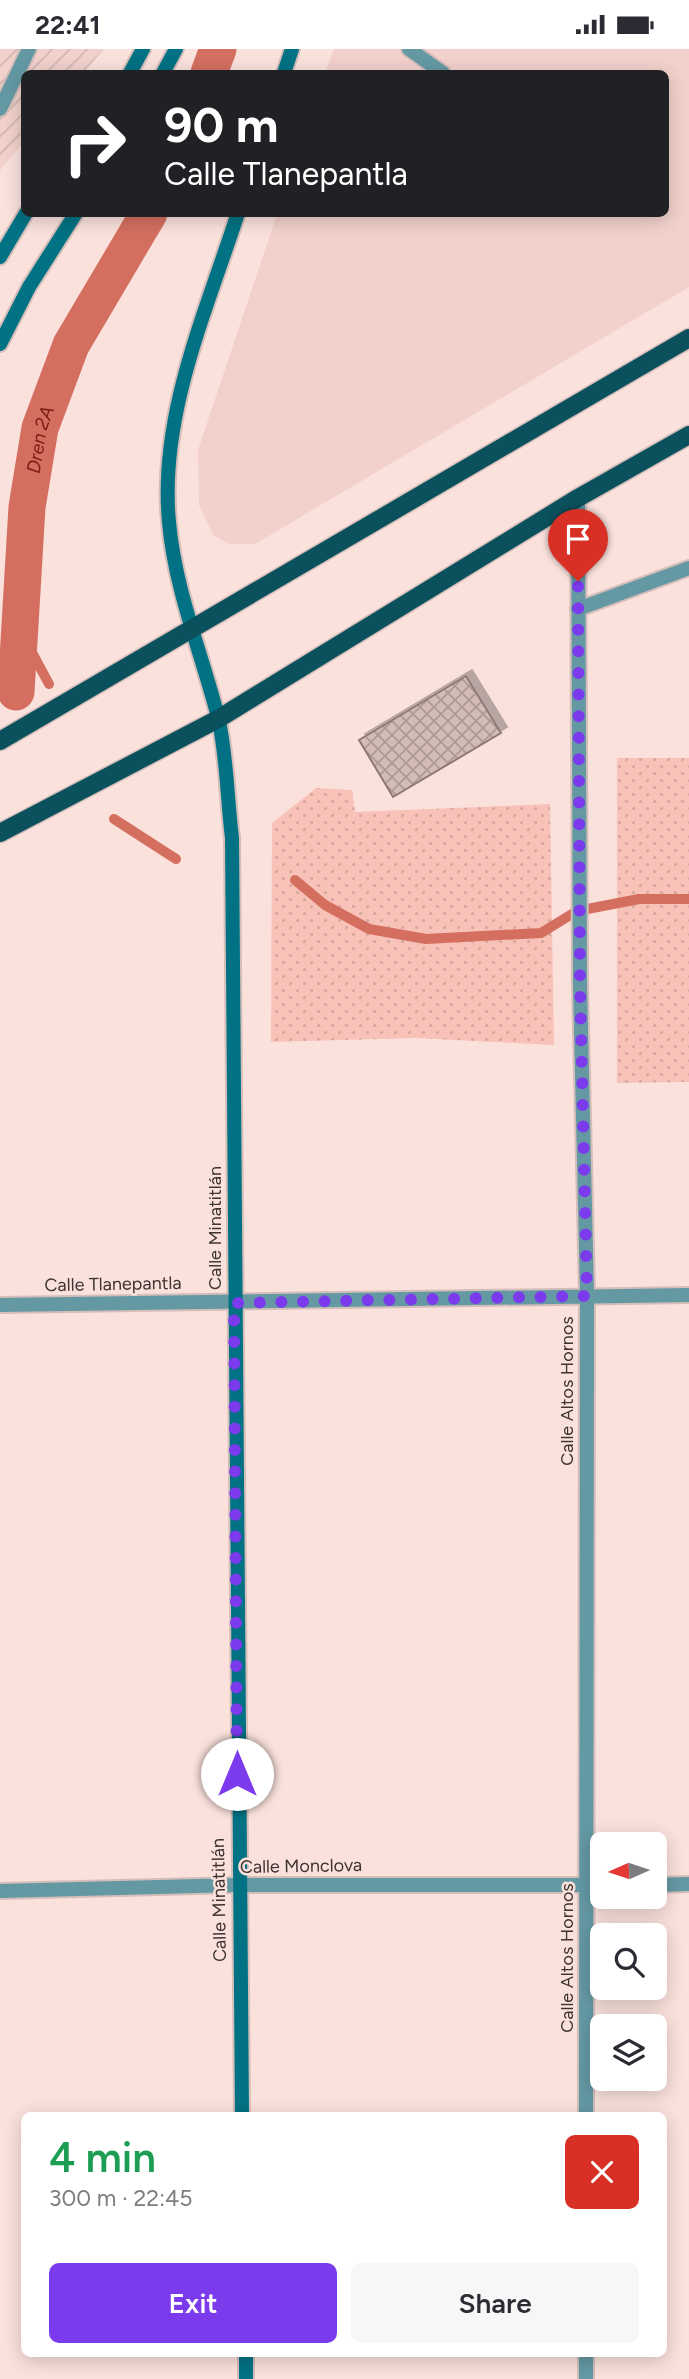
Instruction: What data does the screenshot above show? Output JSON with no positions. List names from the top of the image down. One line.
{"streets":{"main road":["Calle Minatitlán"],"street":["Calle Tlanepantla","Calle Altos Hornos","Calle Monclova"]},"crossings":[["Calle Minatitlán","Calle Tlanepantla"],["Calle Minatitlán","Calle Monclova"],["Calle Tlanepantla","Calle Altos Hornos"]],"water":["Dren 2A"],"north":"left","page":{"status":"22:41","turn":["90 m","Calle Tlanepantla"],"heading":["4 min","300 m · 22:45"],"buttons":["Exit","Share"]}}
